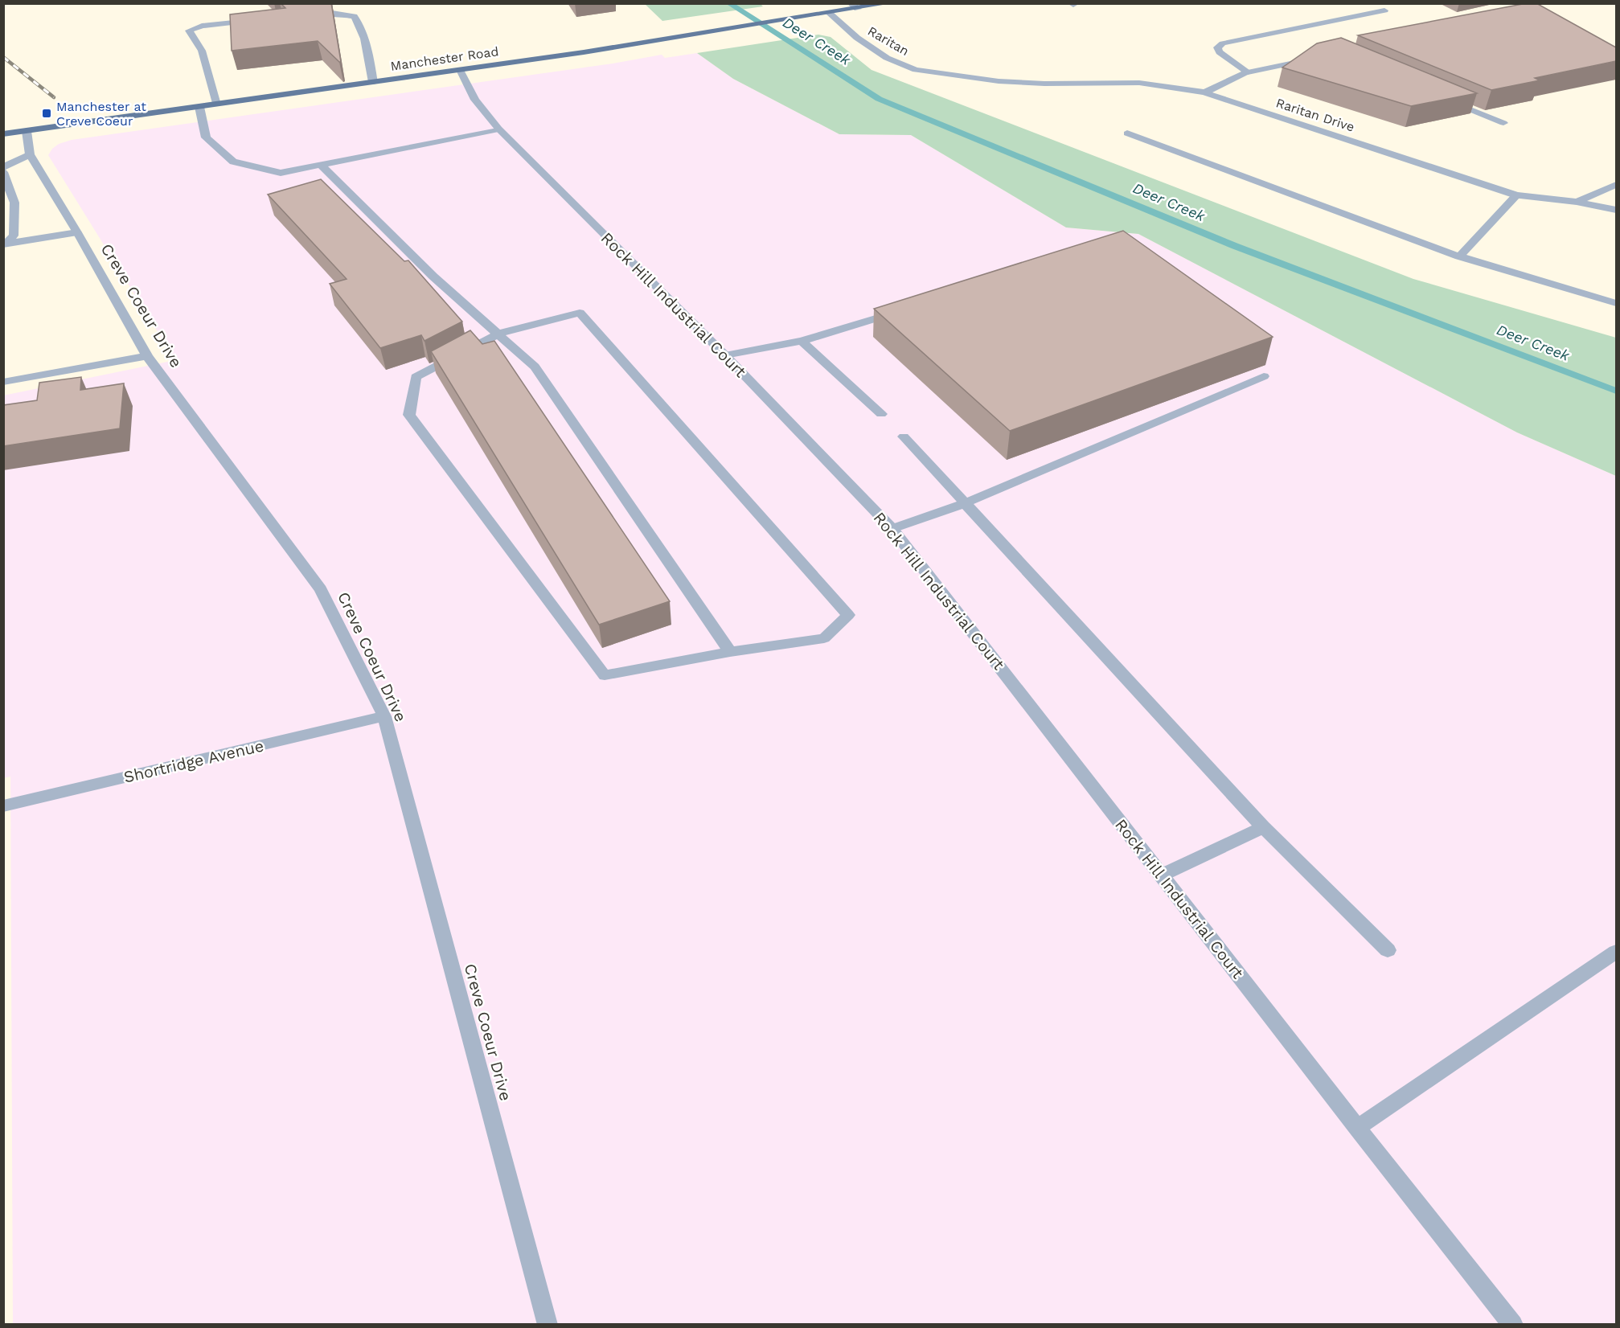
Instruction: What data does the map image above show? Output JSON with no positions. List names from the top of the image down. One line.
{"streets":{"main road":["Manchester Road"],"street":["Raritan","Raritan Drive","Rock Hill Industrial Court","Creve Coeur Drive","Shortridge Avenue"]},"crossings":[["Raritan","Manchester Road"],["Raritan","Raritan Drive"],["Manchester Road","Rock Hill Industrial Court"],["Manchester Road","Creve Coeur Drive"],["Creve Coeur Drive","Shortridge Avenue"]],"water":["Deer Creek"],"places":{"transit":["Manchester at Creve Coeur"]}}
